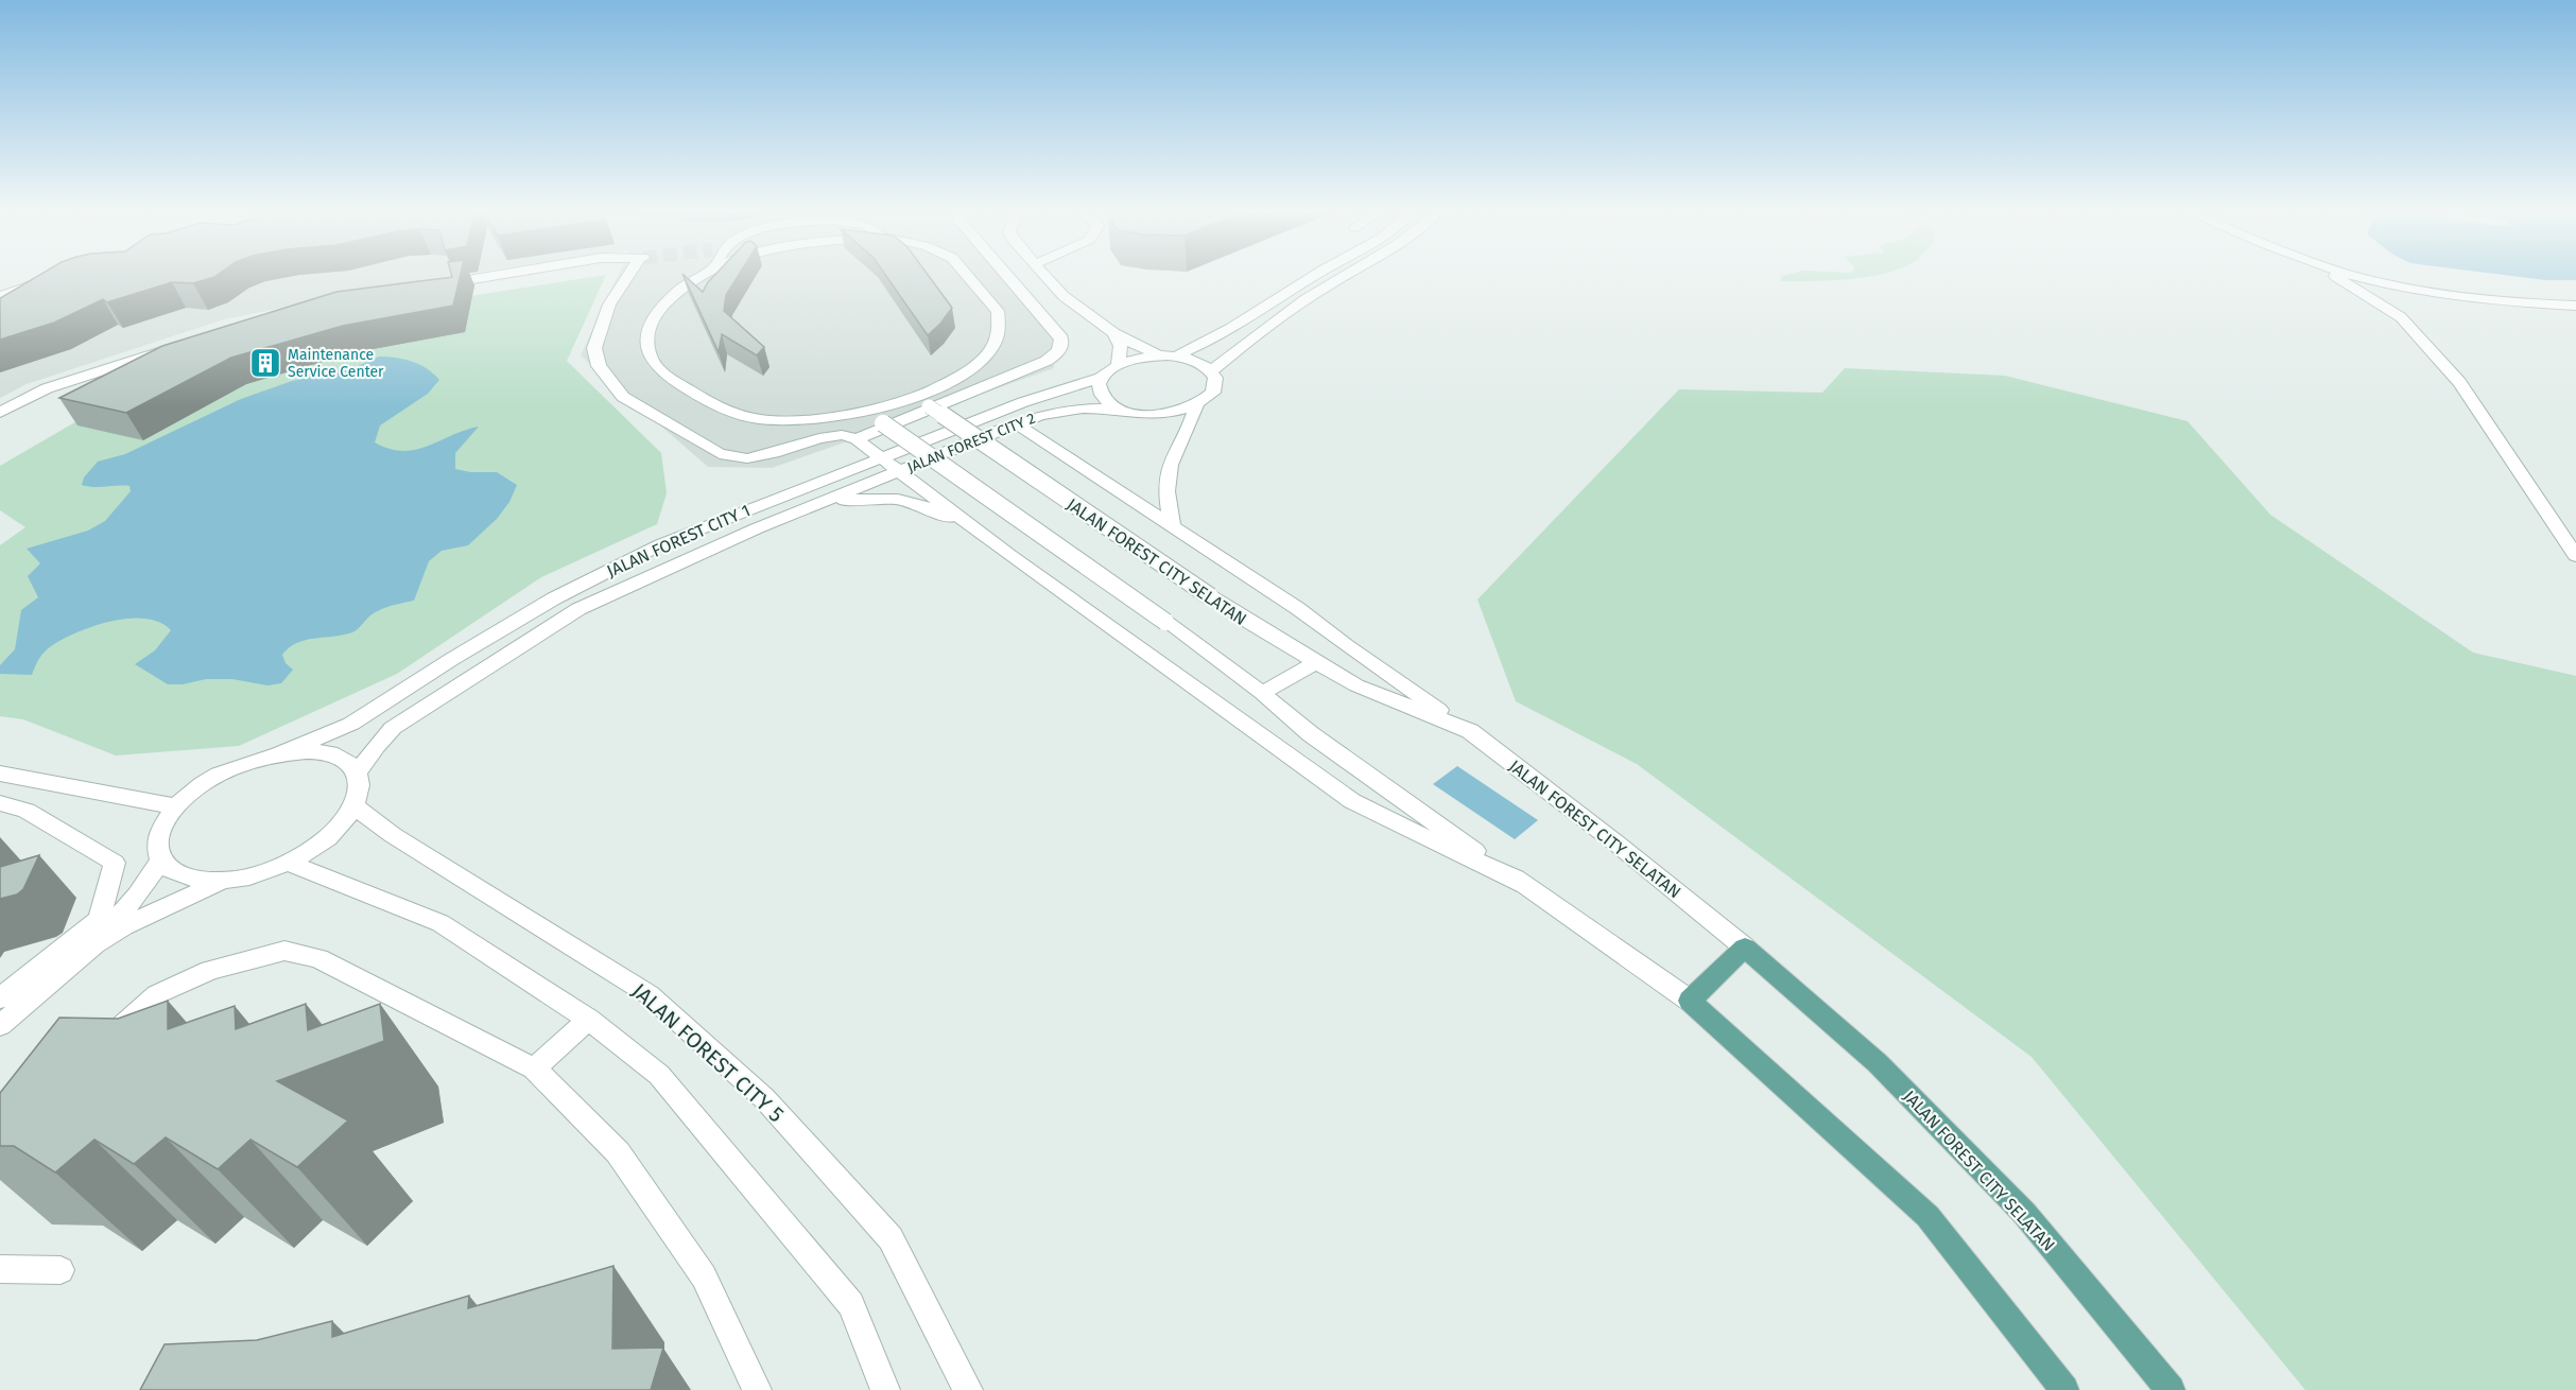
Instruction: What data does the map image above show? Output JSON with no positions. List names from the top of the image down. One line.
{"streets":{"main road":["JALAN FOREST CITY SELATAN"],"street":["JALAN FOREST CITY 2","JALAN FOREST CITY 1","JALAN FOREST CITY 5"]},"crossings":[["JALAN FOREST CITY 2","JALAN FOREST CITY 1"]],"places":{"building":["Maintenance Service Center"]}}
